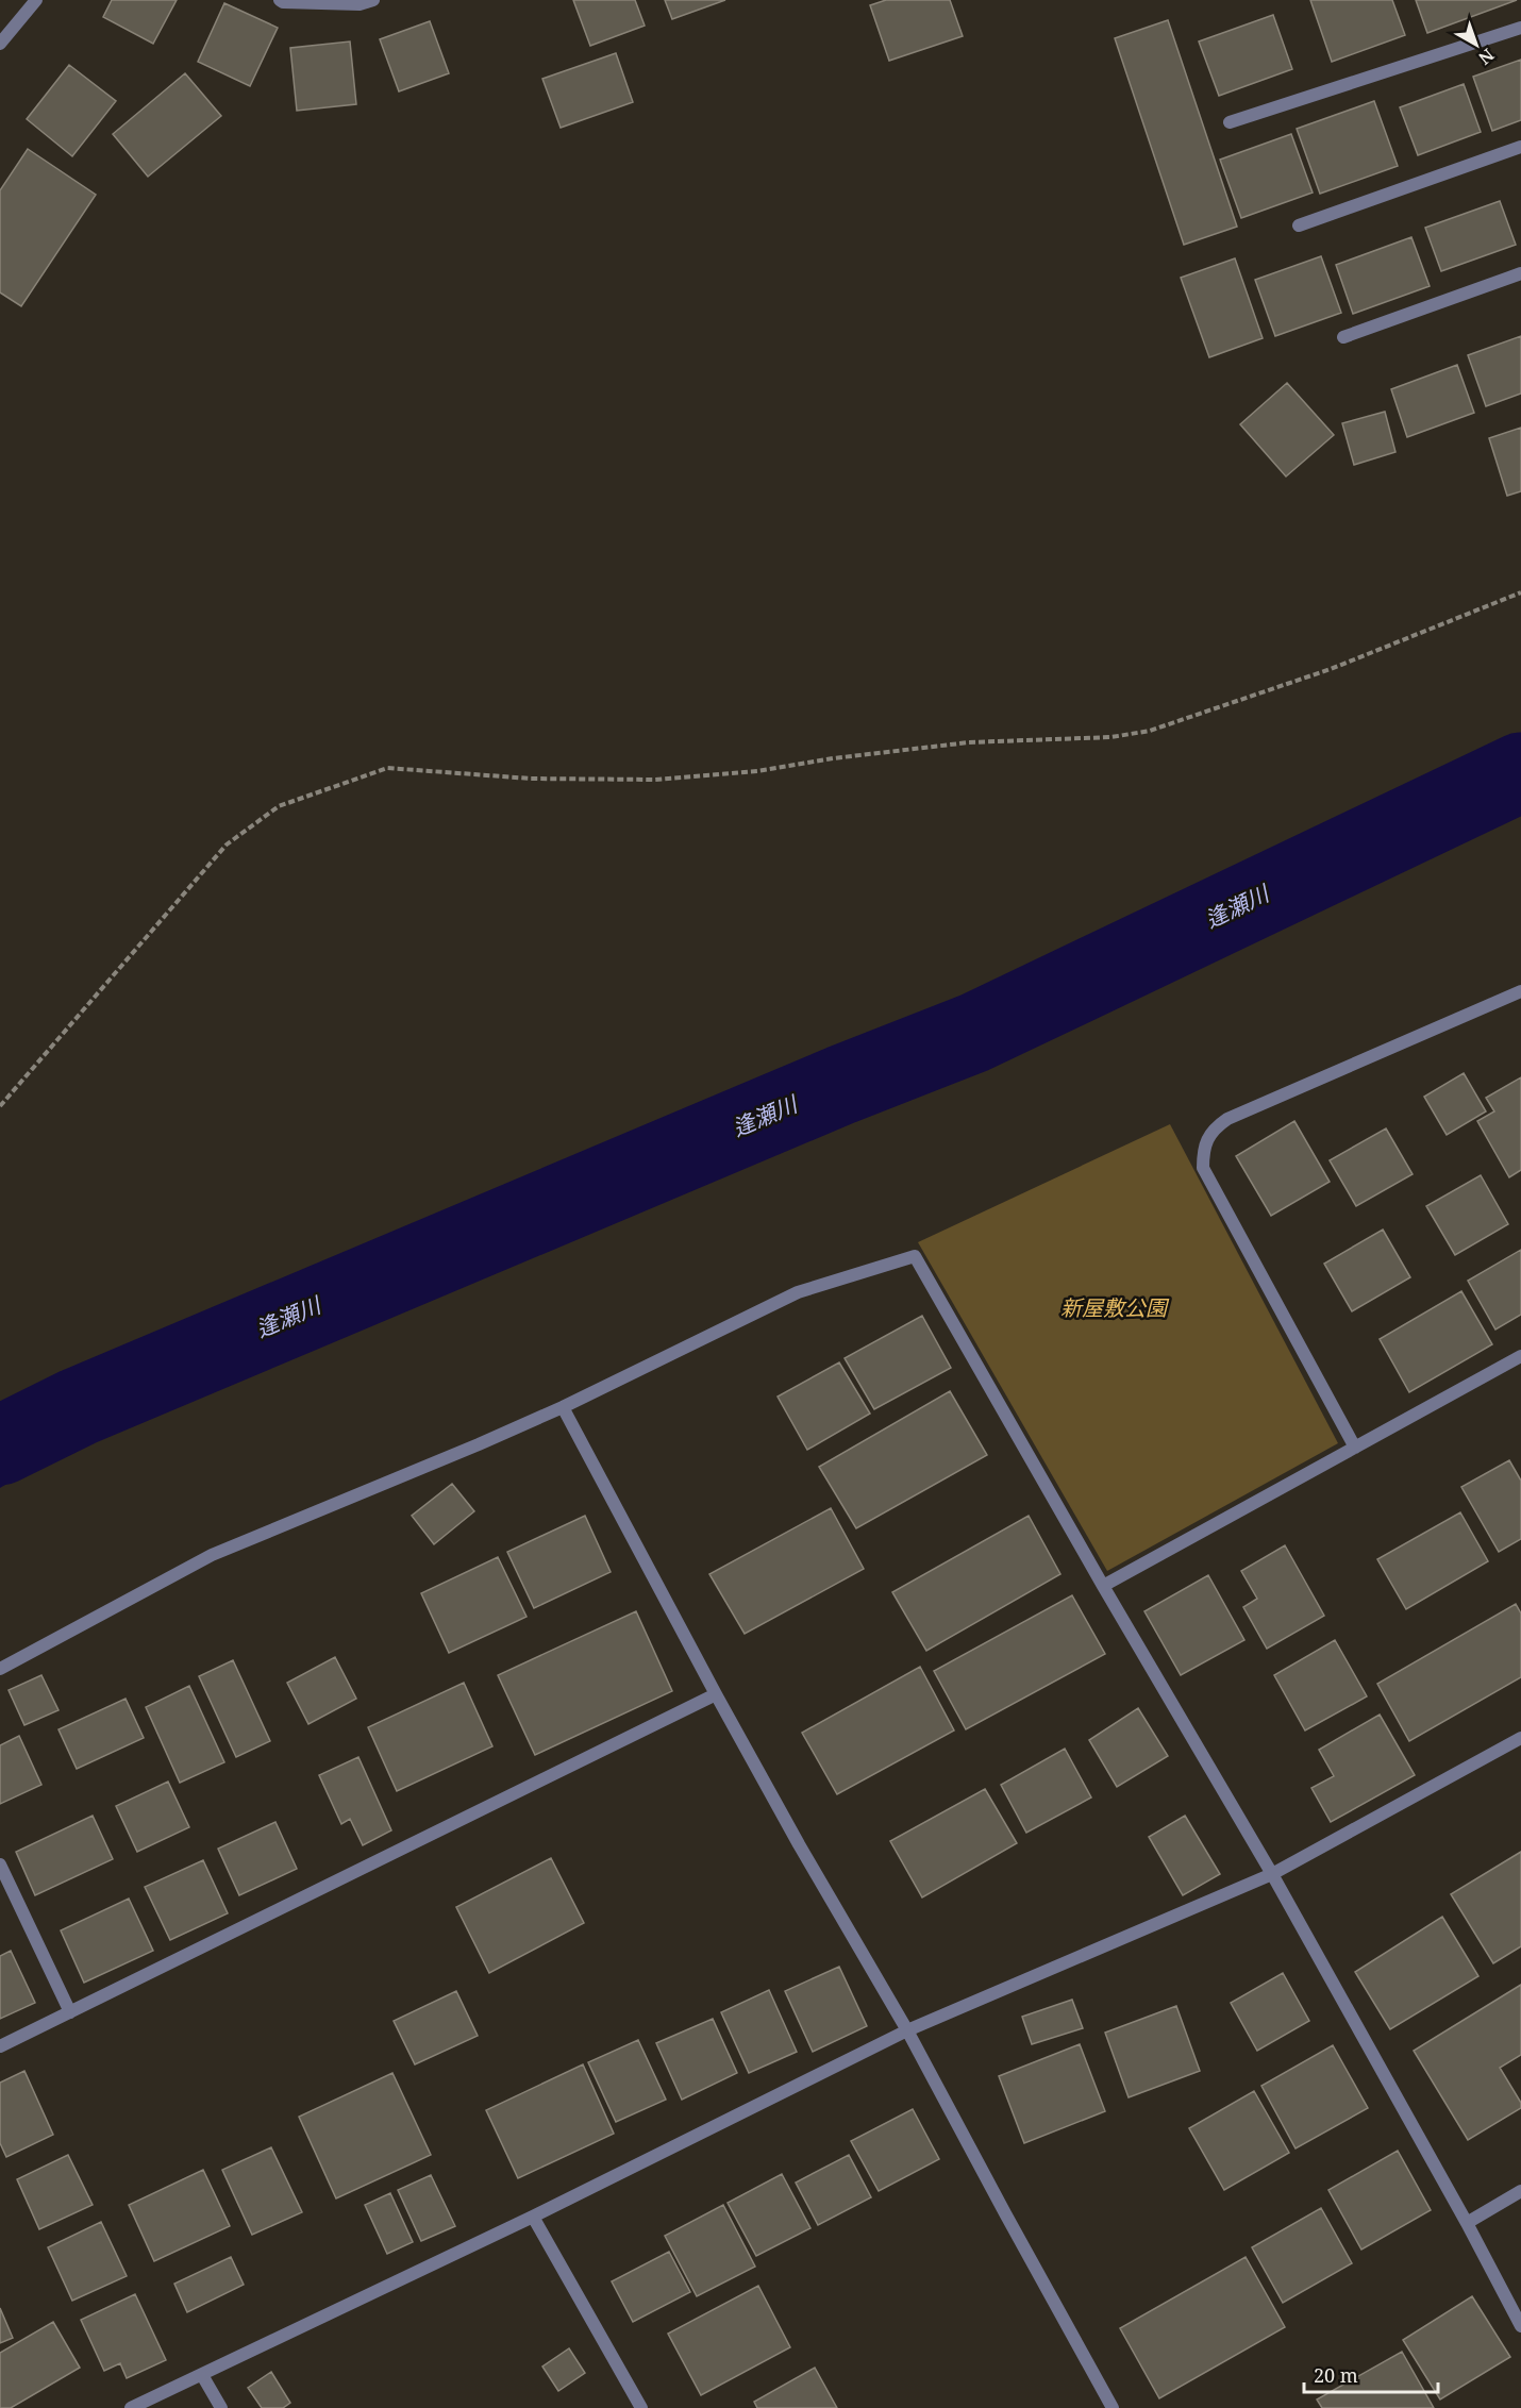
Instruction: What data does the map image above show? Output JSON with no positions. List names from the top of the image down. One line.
{"water":["逢瀬川"],"parks":["新屋敷公園"],"scale_bar":"20 m","north":"bottom right"}
